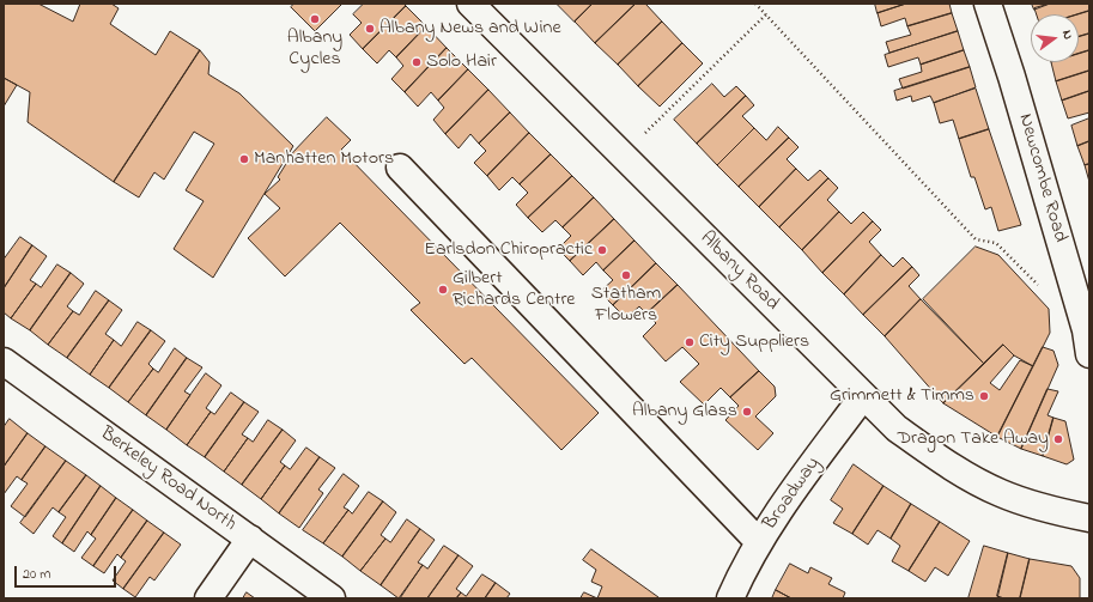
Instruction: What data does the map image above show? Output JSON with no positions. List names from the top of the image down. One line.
{"streets":{"street":["Newcombe Road","Albany Road","Berkeley Road North","Broadway"]},"crossings":[["Albany Road","Broadway"]],"places":["Albany Cycles","Albany News and Wine","Solo Hair","Manhatten Motors","Earlsdon Chiropractic","Statham Flowers","Gilbert Richards Centre","City Suppliers","Grimmett & Timms","Albany Glass","Dragon Take Away"],"scale_bar":"20 m","north":"right"}
